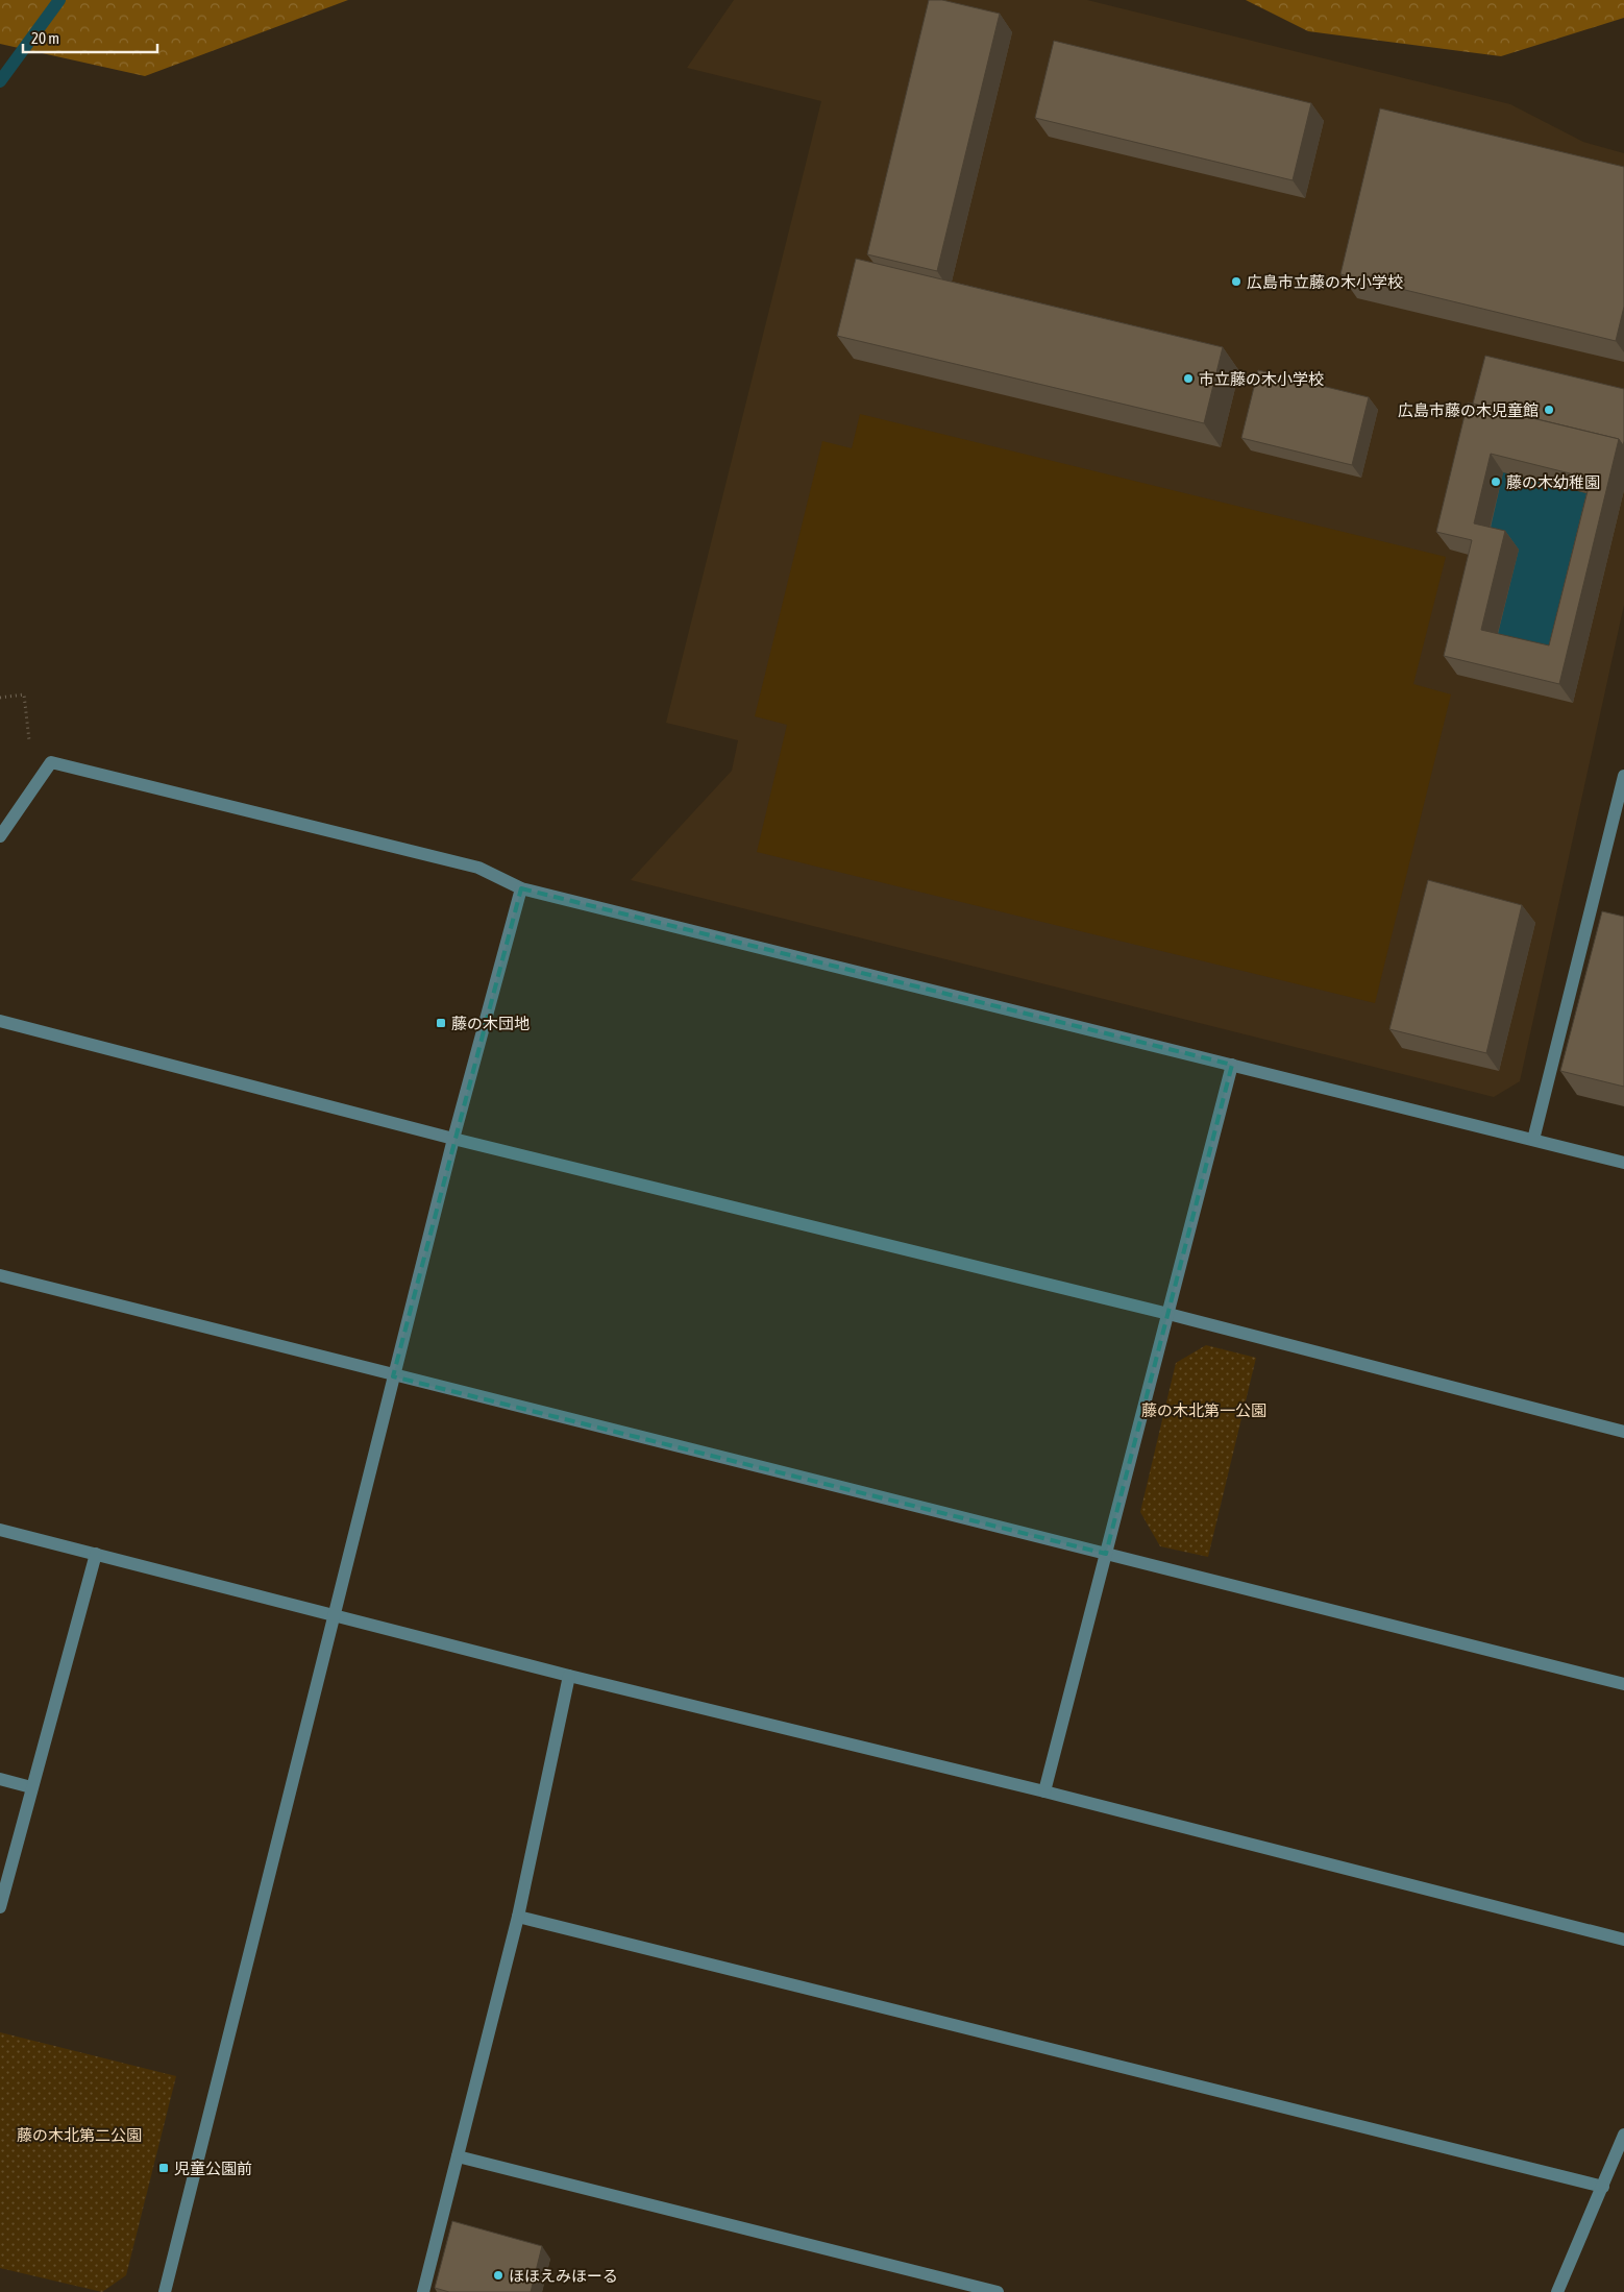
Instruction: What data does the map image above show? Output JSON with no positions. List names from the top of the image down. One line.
{"parks":["藤の木北第一公園","藤の木北第二公園"],"places":{"other":["広島市立藤の木小学校","市立藤の木小学校","広島市藤の木児童館","藤の木幼稚園","ほほえみほーる"],"transit":["藤の木団地","児童公園前"]},"scale_bar":"20 m"}
